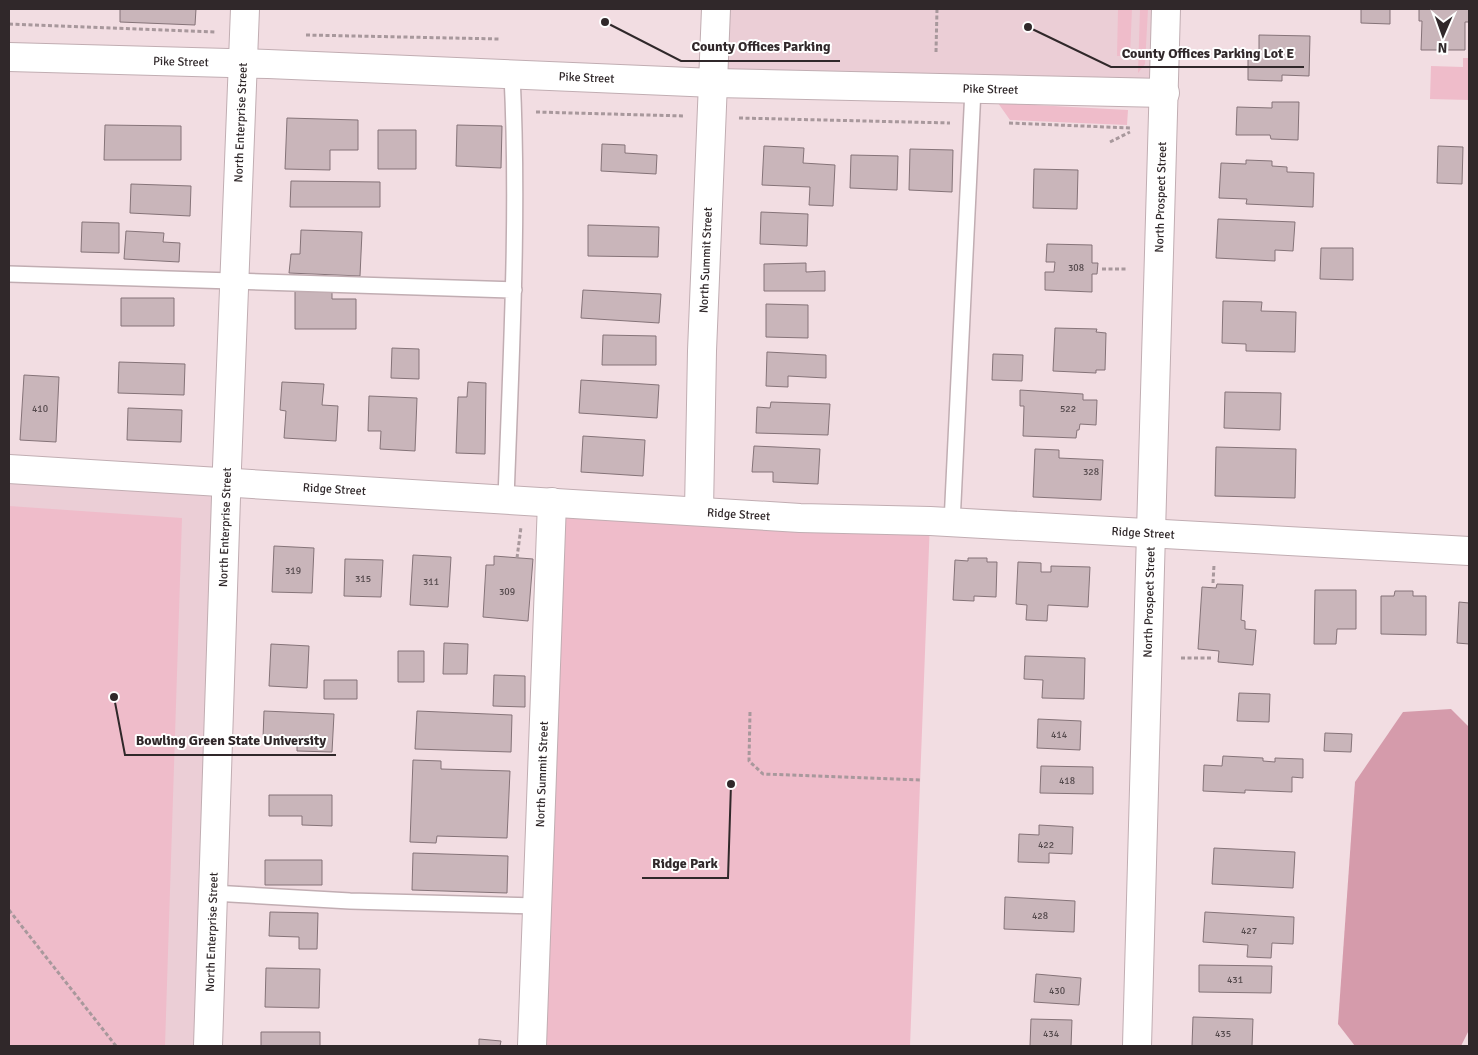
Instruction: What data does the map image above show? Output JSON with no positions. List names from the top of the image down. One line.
{"streets":{"street":["Pike Street","North Enterprise Street","North Prospect Street","North Summit Street","Ridge Street"]},"crossings":[["Pike Street","North Enterprise Street"],["Pike Street","North Prospect Street"],["Pike Street","North Summit Street"],["North Enterprise Street","Ridge Street"],["North Prospect Street","Ridge Street"],["North Summit Street","Ridge Street"]],"places":["County Offices Parking","County Offices Parking Lot E","Bowling Green State University","Ridge Park"],"house_numbers":["308","410","522","328","319","315","311","309","414","418","422","428","427","431","430","434","435"],"north":"bottom"}
